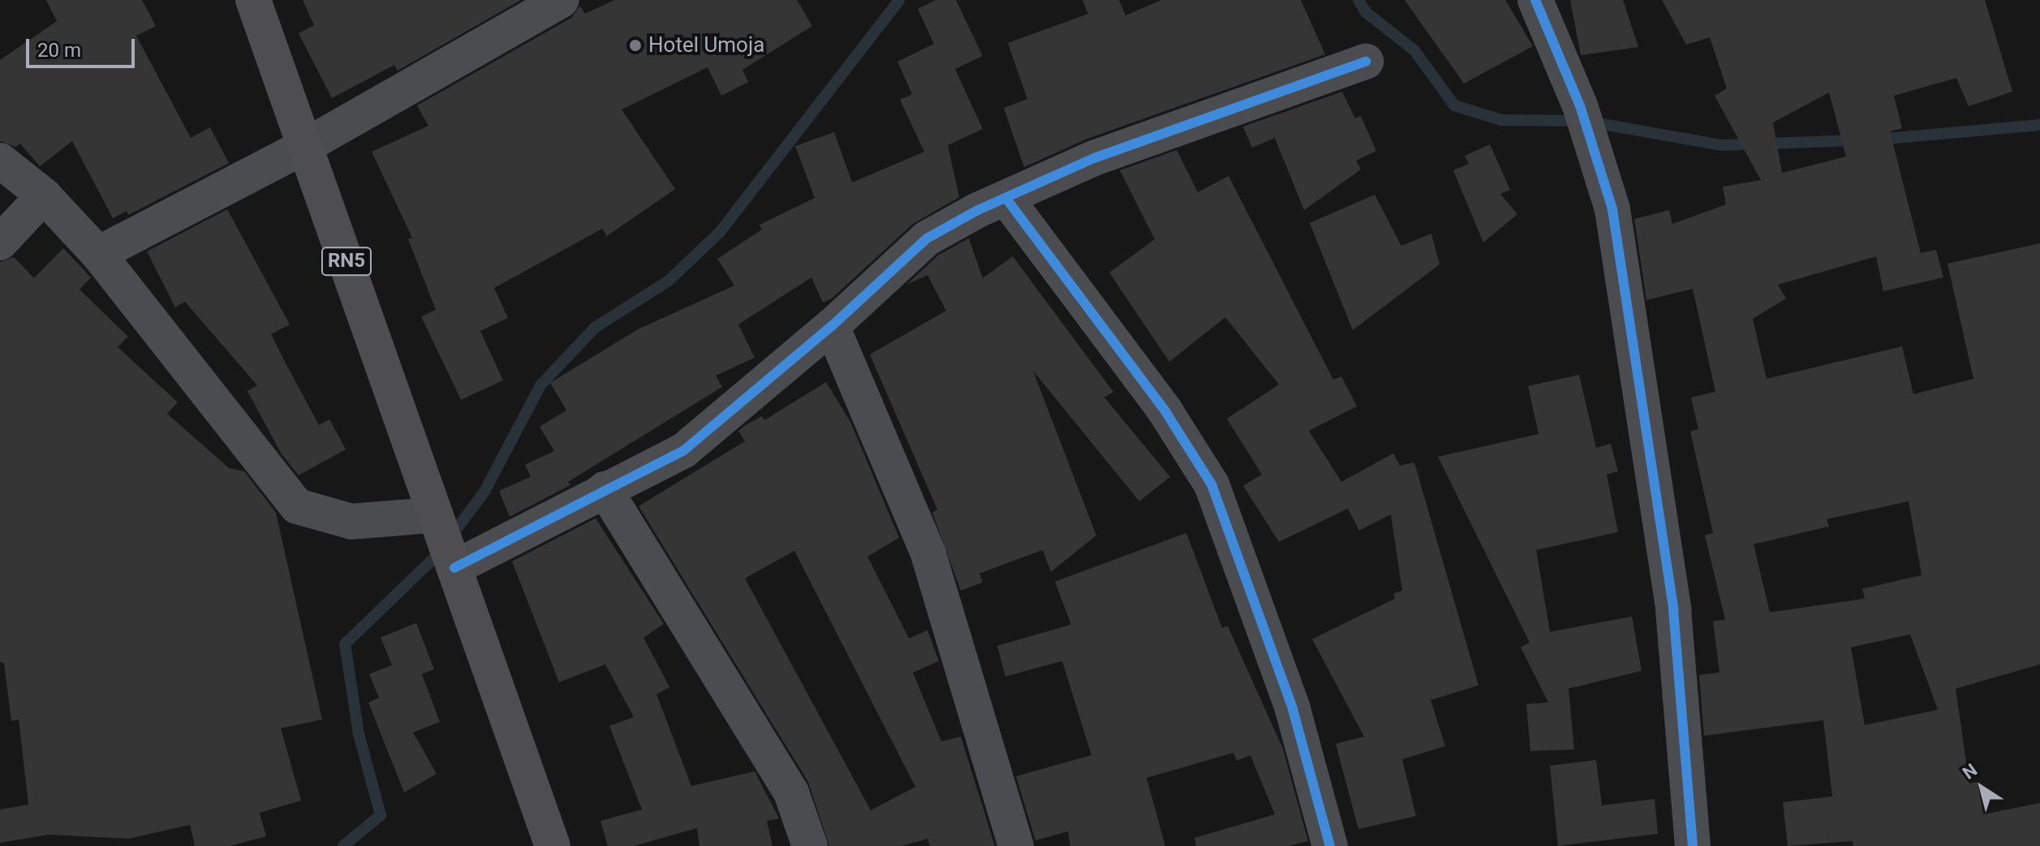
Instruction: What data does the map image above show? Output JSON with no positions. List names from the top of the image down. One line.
{"streets":{"highway":["RN5"]},"places":["Hotel Umoja"],"scale_bar":"20 m","north":"top left"}
